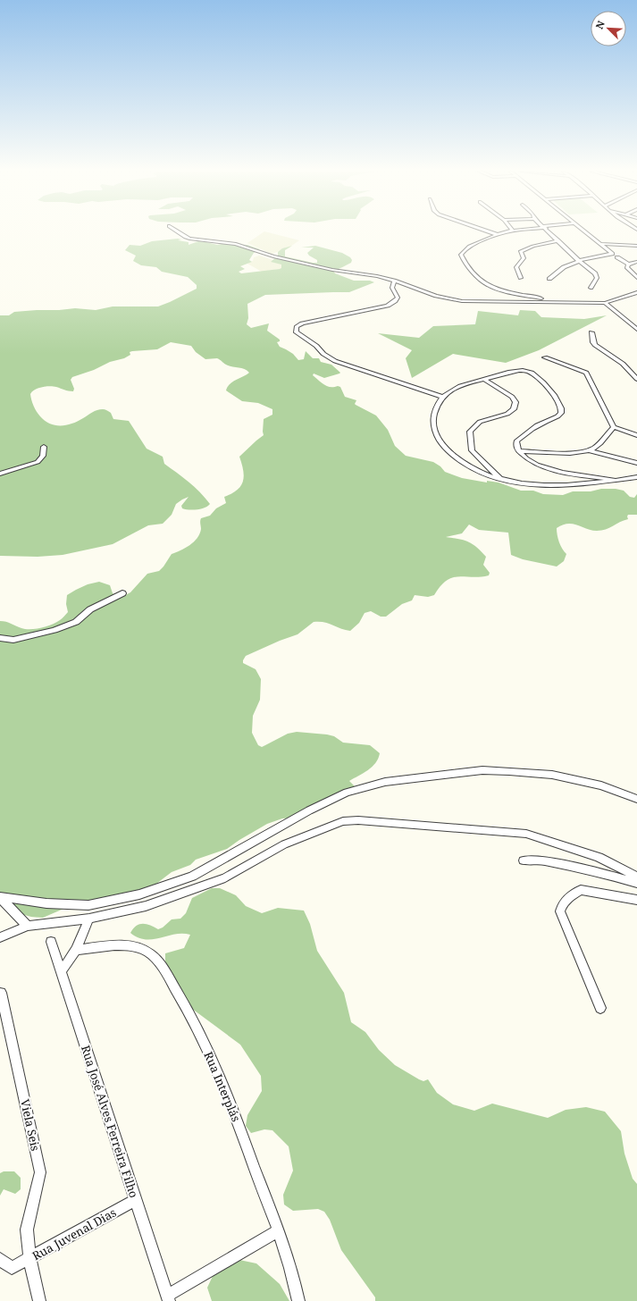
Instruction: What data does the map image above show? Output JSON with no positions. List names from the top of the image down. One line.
{"streets":{"street":["Rua Interplás","Rua José Alves Ferreira Filho","Viela Seis","Rua Juvenal Dias"]},"crossings":[["Rua José Alves Ferreira Filho","Rua Juvenal Dias"],["Viela Seis","Rua Juvenal Dias"]],"north":"top left"}
